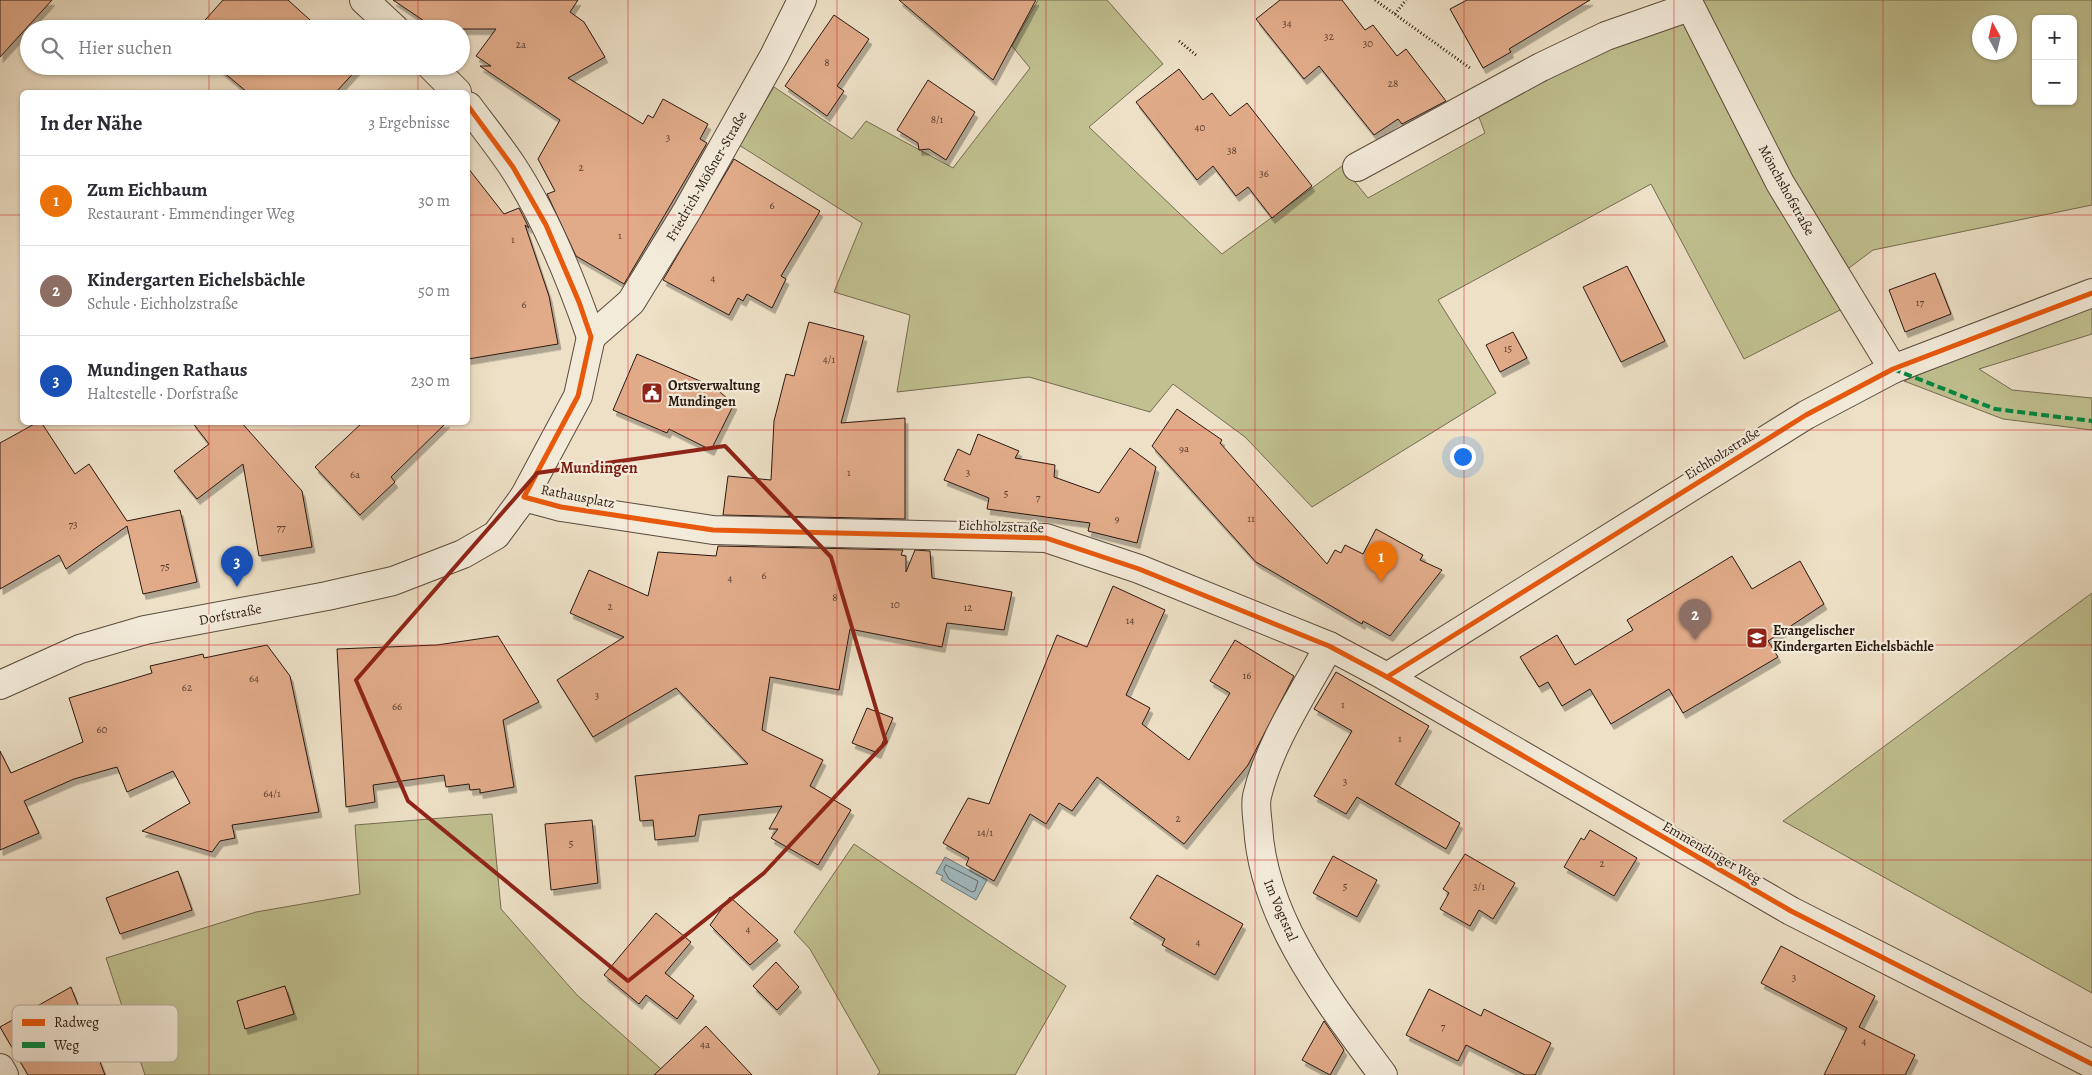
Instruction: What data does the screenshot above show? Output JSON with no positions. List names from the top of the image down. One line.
{"streets":{"street":["Friedrich-Mößner-Straße","Mönchshofstraße","Eichholzstraße","Rathausplatz","Dorfstraße","Emmendinger Weg","Im Vogtstal"]},"crossings":[["Friedrich-Mößner-Straße","Rathausplatz"],["Mönchshofstraße","Eichholzstraße"],["Eichholzstraße","Rathausplatz"],["Eichholzstraße","Emmendinger Weg"],["Eichholzstraße","Im Vogtstal"],["Rathausplatz","Dorfstraße"],["Emmendinger Weg","Im Vogtstal"]],"districts":["Mundingen"],"places":{"public building":["Ortsverwaltung Mundingen"],"school or university":["Evangelischer Kindergarten Eichelsbächle"]},"house_numbers":["34","32","30","2a","8","28","8/1","40","3","38","2","36","6","1","1","4","17","6","15","4/1","9a","1","3","6a","5","7","9","11","73","77","75","6","4","8","10","2","12","14","16","64","62","3","1","66","60","1","3","64/1","2","14/1","5","2","5","3/1","4","4","3","7","4","4a"],"legend":["Radweg","Weg"],"north":"top","page":{"map_buttons":["+","−"],"search":"Hier suchen","heading":["In der Nähe","3 Ergebnisse"],"list":[{"mark":"1","name":"Zum Eichbaum","note":"Restaurant · Emmendinger Weg","value":"30 m"},{"mark":"2","name":"Kindergarten Eichelsbächle","note":"Schule · Eichholzstraße","value":"50 m"},{"mark":"3","name":"Mundingen Rathaus","note":"Haltestelle · Dorfstraße","value":"230 m"}],"pins":["1","3","2"]}}
